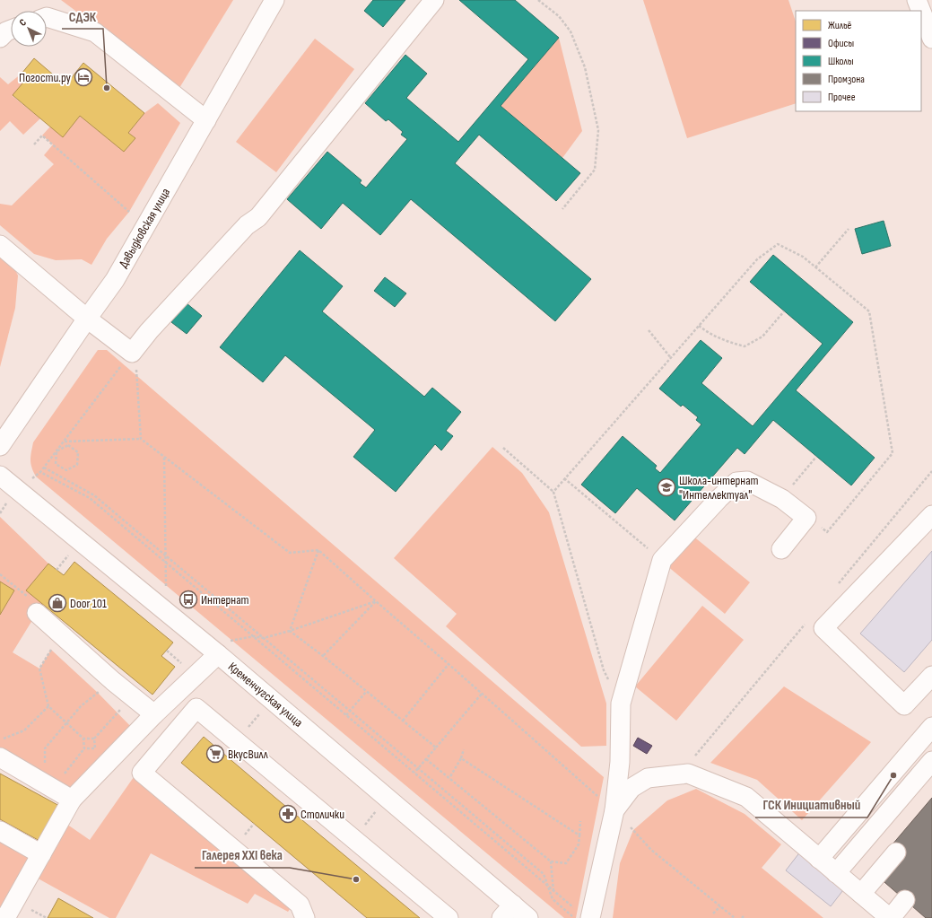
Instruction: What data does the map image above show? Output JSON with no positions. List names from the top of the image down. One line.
{"streets":{"street":["Давыдковская улица","Кременчугская улица"]},"places":{"hotel":["Погости.ру"],"other":["СДЭК","ГСК Инициативный","Галерея XXI века"],"school or university":["Школа-интернат \"Интеллектуал\""],"bus stop":["Интернат"],"shop":["Door 101"],"supermarket":["ВкусВилл"],"pharmacy":["Столички"]},"legend":["Жильё","Офисы","Школы","Промзона","Прочее"],"north":"top left"}
